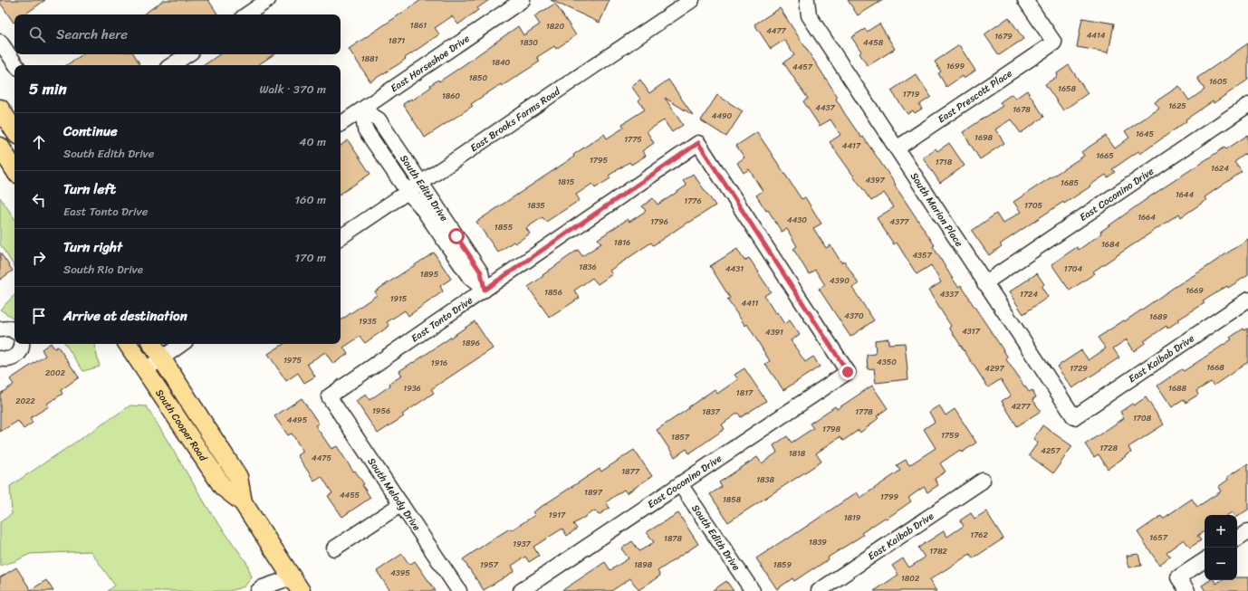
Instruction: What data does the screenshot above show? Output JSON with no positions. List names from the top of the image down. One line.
{"streets":{"main road":["South Cooper Road"],"street":["East Horseshoe Drive","East Prescott Place","East Brooks Farms Road","South Edith Drive","East Coconino Drive","South Marion Place","East Tonto Drive","East Kaibab Drive","South Melody Drive"]},"crossings":[["East Horseshoe Drive","South Edith Drive"],["East Prescott Place","South Marion Place"],["East Brooks Farms Road","South Edith Drive"],["South Edith Drive","East Coconino Drive"],["South Edith Drive","East Tonto Drive"],["East Coconino Drive","South Marion Place"],["East Coconino Drive","East Tonto Drive"],["South Marion Place","East Kaibab Drive"],["East Tonto Drive","South Melody Drive"]],"house_numbers":["1861","1820","4477","4414","1679","1871","1830","4458","1881","1840","1699","4457","1850","1605","1658","1719","1860","1625","4437","1678","4490","1645","1698","1775","4417","1665","1795","1718","1624","4397","1815","1685","1644","1776","1835","1705","1664","4430","1796","4377","1855","1816","1684","4357","1836","4431","1704","1895","4390","1669","1856","4337","1724","1915","4411","4370","1689","1935","4317","4391","1896","1975","4350","1916","1668","4297","1729","2002","1936","1688","1817","2022","4277","1956","1837","1778","1708","4495","1798","1759","1857","1728","4257","1818","4475","1877","1838","1897","4455","1799","1858","1917","1819","1762","1657","1878","1839","1937","1782","1957","1898","1859","4395","1802"],"page":{"search":"Search here","heading":["5 min","Walk · 370 m"],"list":[["Continue","South Edith Drive","40 m"],["Turn left","East Tonto Drive","160 m"],["Turn right","South Rio Drive","170 m"],"Arrive at destination"],"map_buttons":["+","−"]}}
